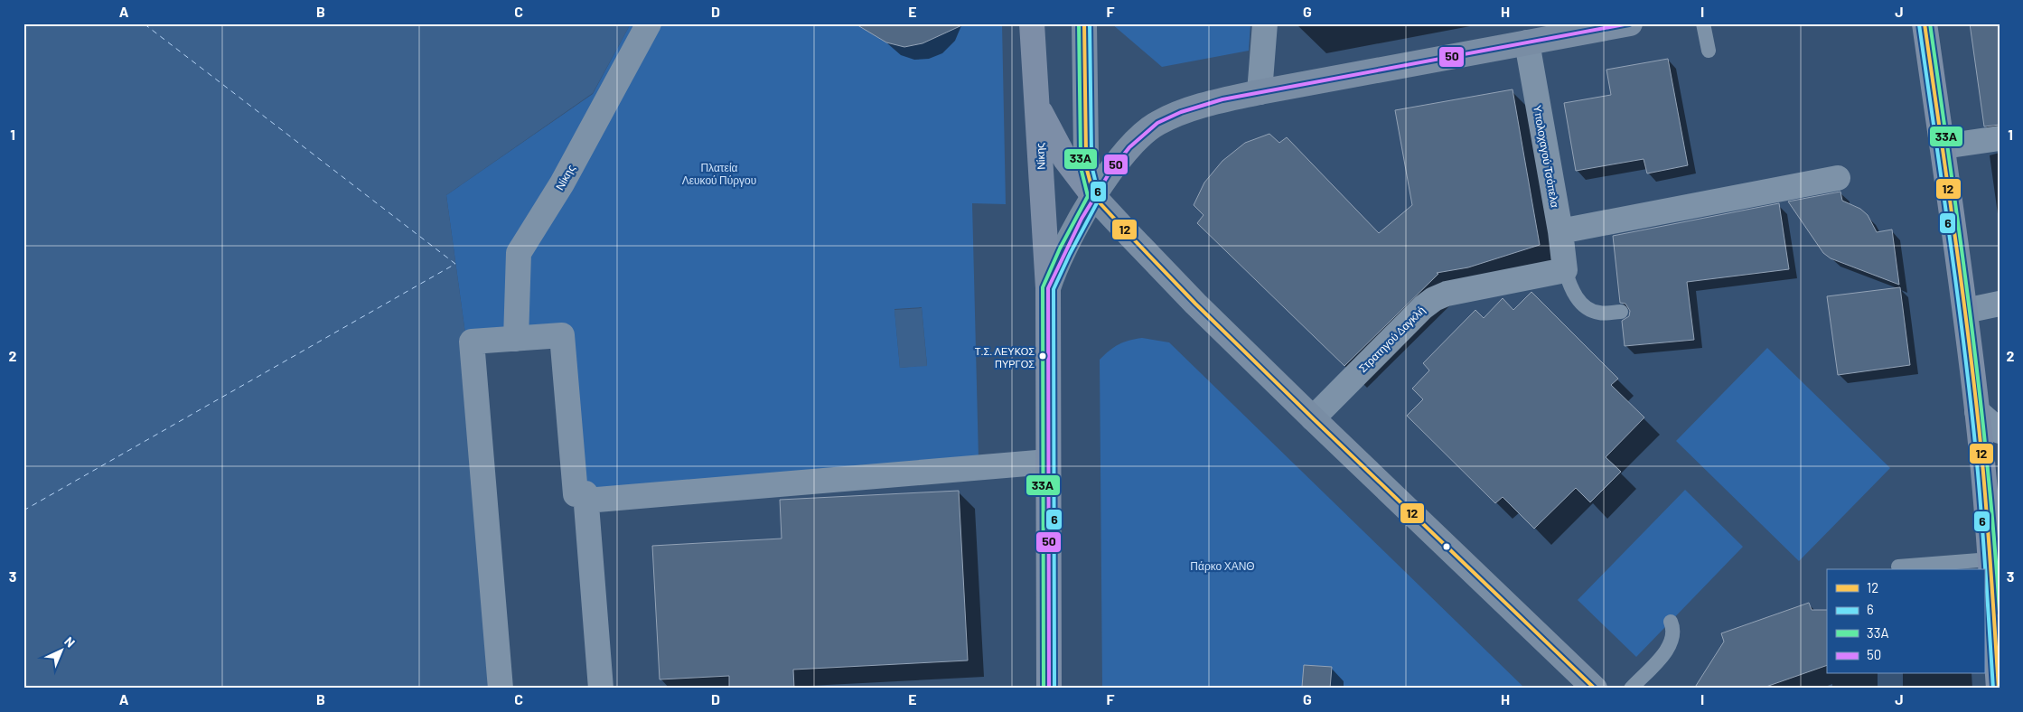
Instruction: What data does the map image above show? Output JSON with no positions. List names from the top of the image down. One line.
{"streets":{"main road":["Νίκης"],"street":["Υπολοχαγού Τσόπελα","Στρατηγού Δαγκλή"]},"crossings":[["Υπολοχαγού Τσόπελα","Στρατηγού Δαγκλή"]],"parks":["Πλατεία Λευκού Πύργου","Πάρκο ΧΑΝΘ"],"places":["Τ.Σ. ΛΕΥΚΟΣ ΠΥΡΓΟΣ"],"lines":["transit line 12","transit line 6","transit line 33A","transit line 50"],"legend":["12","6","33A","50"],"north":"top right","grid":{"columns":["A","B","C","D","E","F","G","H","I","J"],"rows":["1","2","3"]}}
